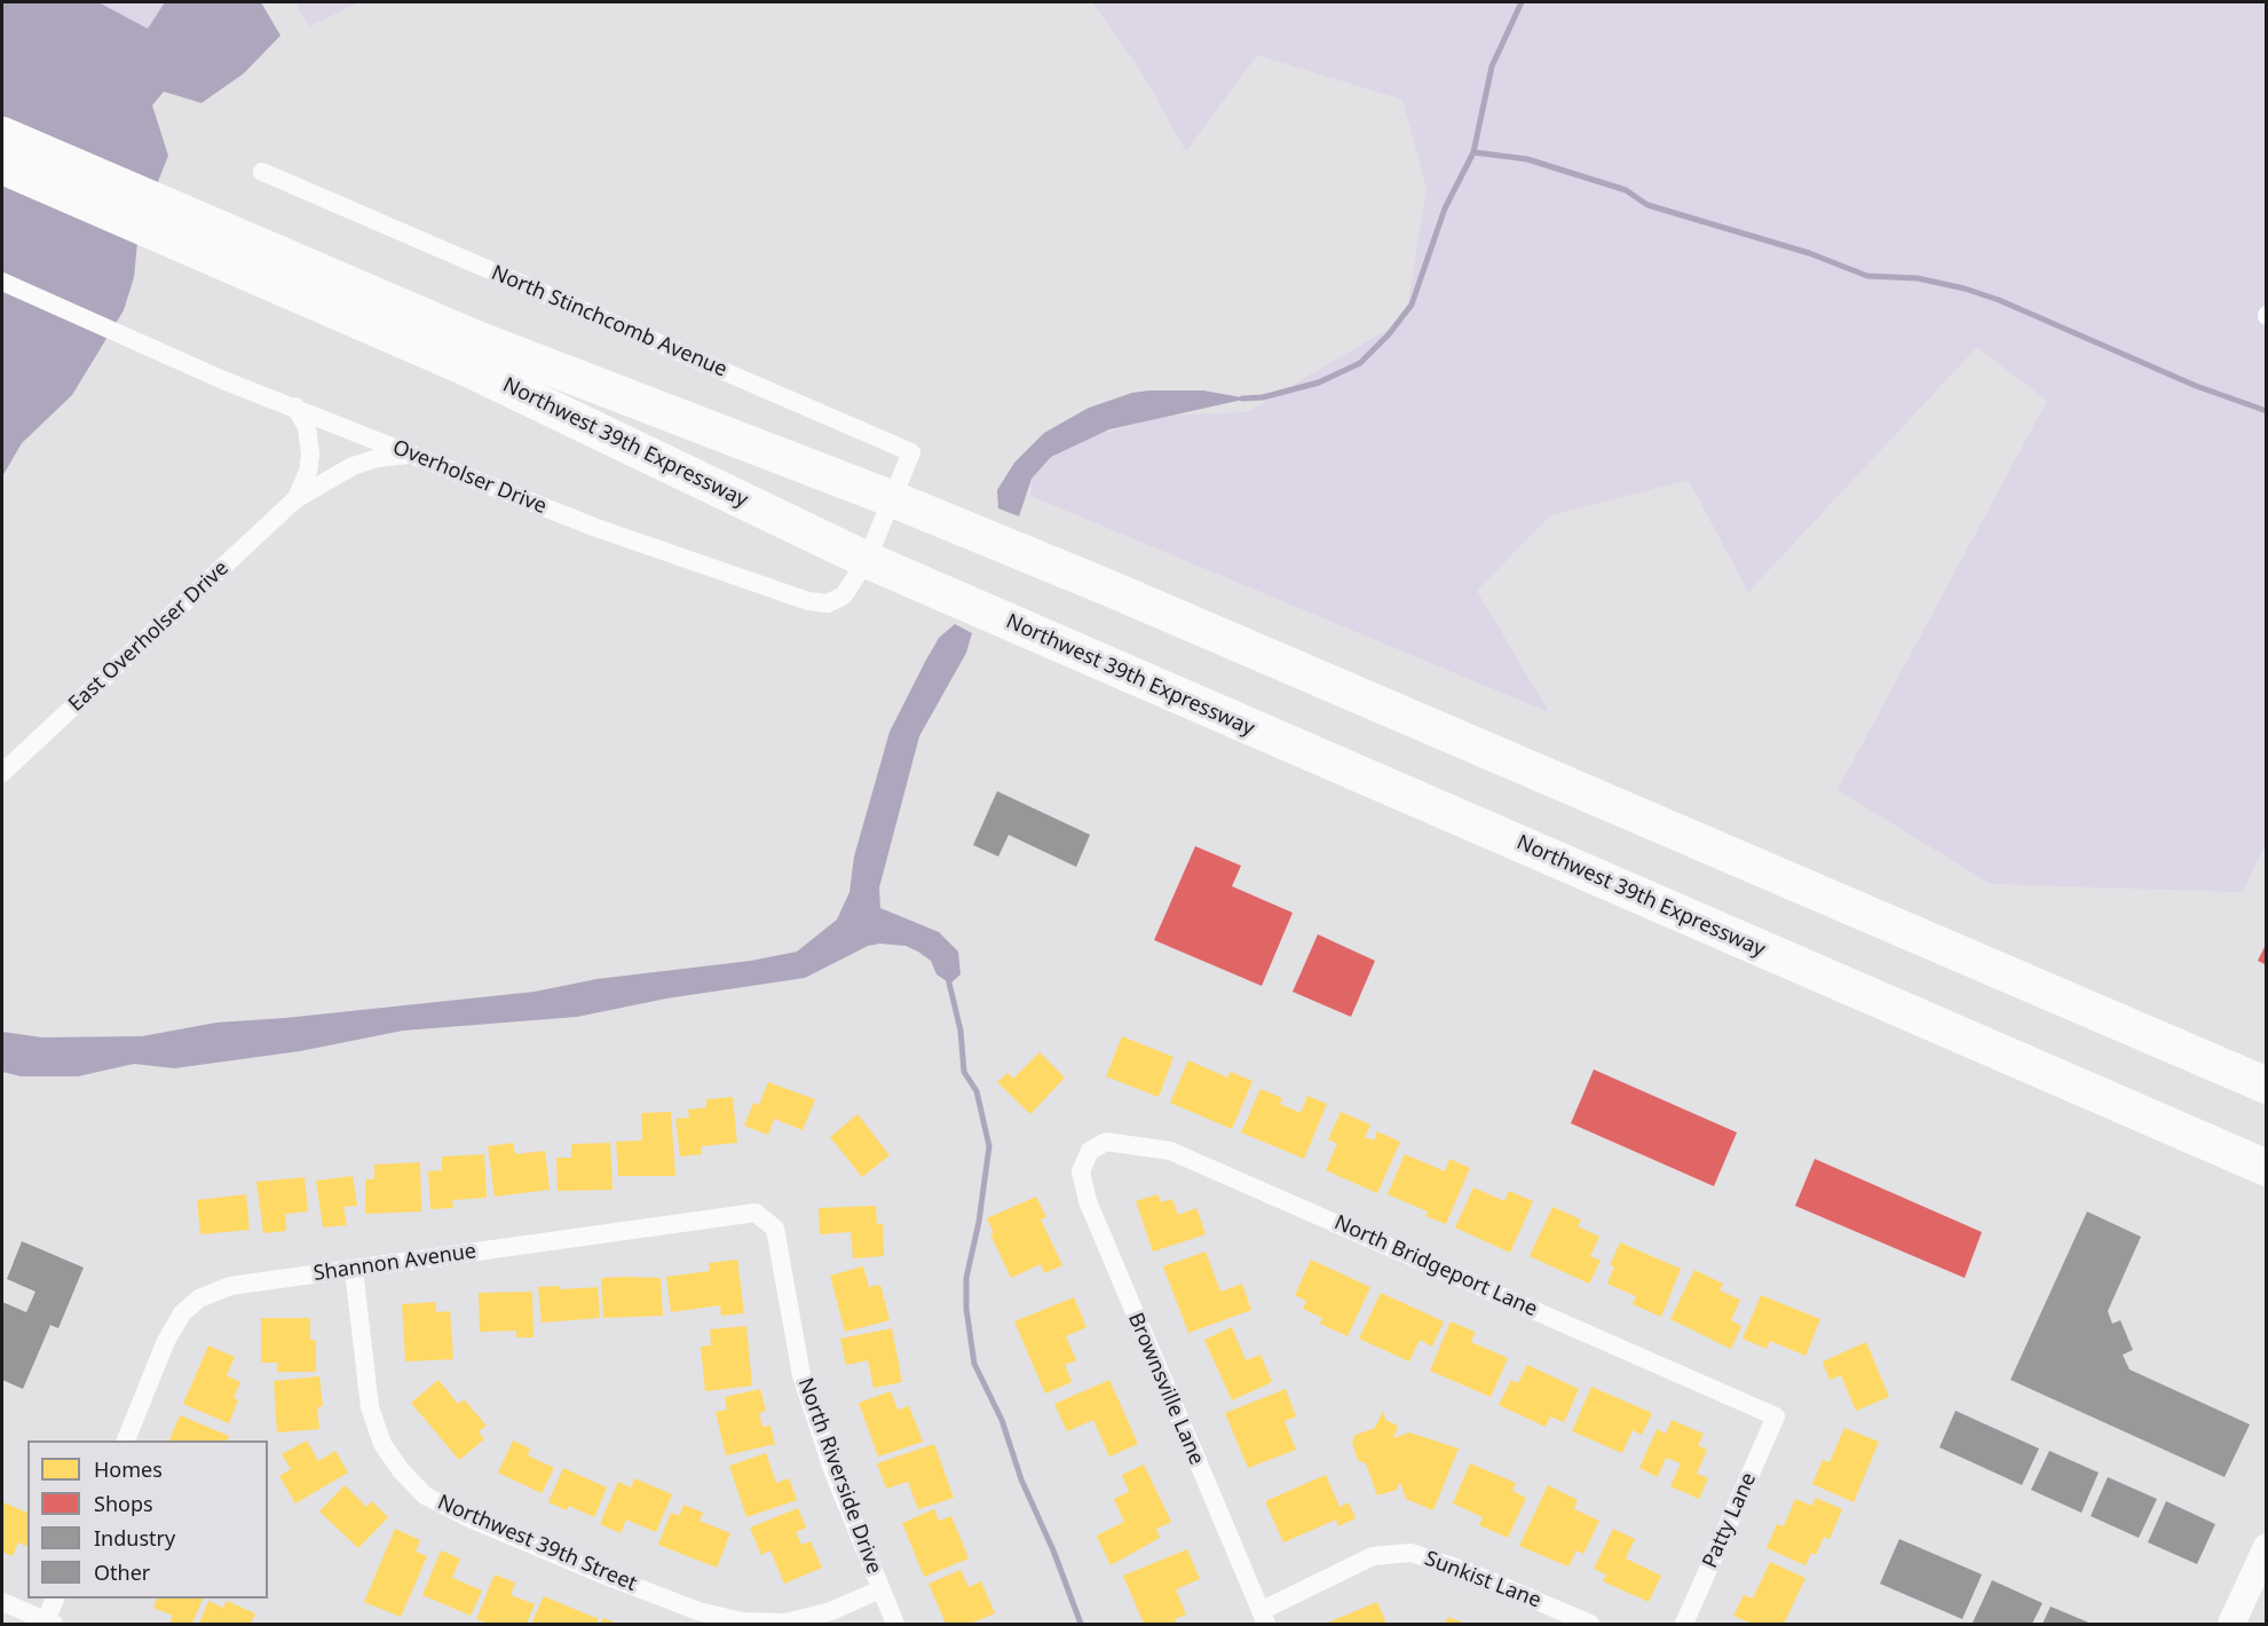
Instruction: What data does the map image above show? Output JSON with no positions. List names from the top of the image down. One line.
{"streets":{"highway":["Northwest 39th Expressway"],"street":["North Stinchcomb Avenue","Overholser Drive","East Overholser Drive","Shannon Avenue","North Bridgeport Lane","Brownsville Lane","North Riverside Drive","Patty Lane","Northwest 39th Street","Sunkist Lane"]},"crossings":[["North Stinchcomb Avenue","Northwest 39th Expressway"],["North Stinchcomb Avenue","Overholser Drive"],["Northwest 39th Expressway","Overholser Drive"],["Overholser Drive","East Overholser Drive"],["Shannon Avenue","North Riverside Drive"],["Shannon Avenue","Northwest 39th Street"],["North Bridgeport Lane","Brownsville Lane"],["North Bridgeport Lane","Patty Lane"],["Brownsville Lane","Sunkist Lane"],["North Riverside Drive","Northwest 39th Street"]],"legend":["Homes","Shops","Industry","Other"]}
